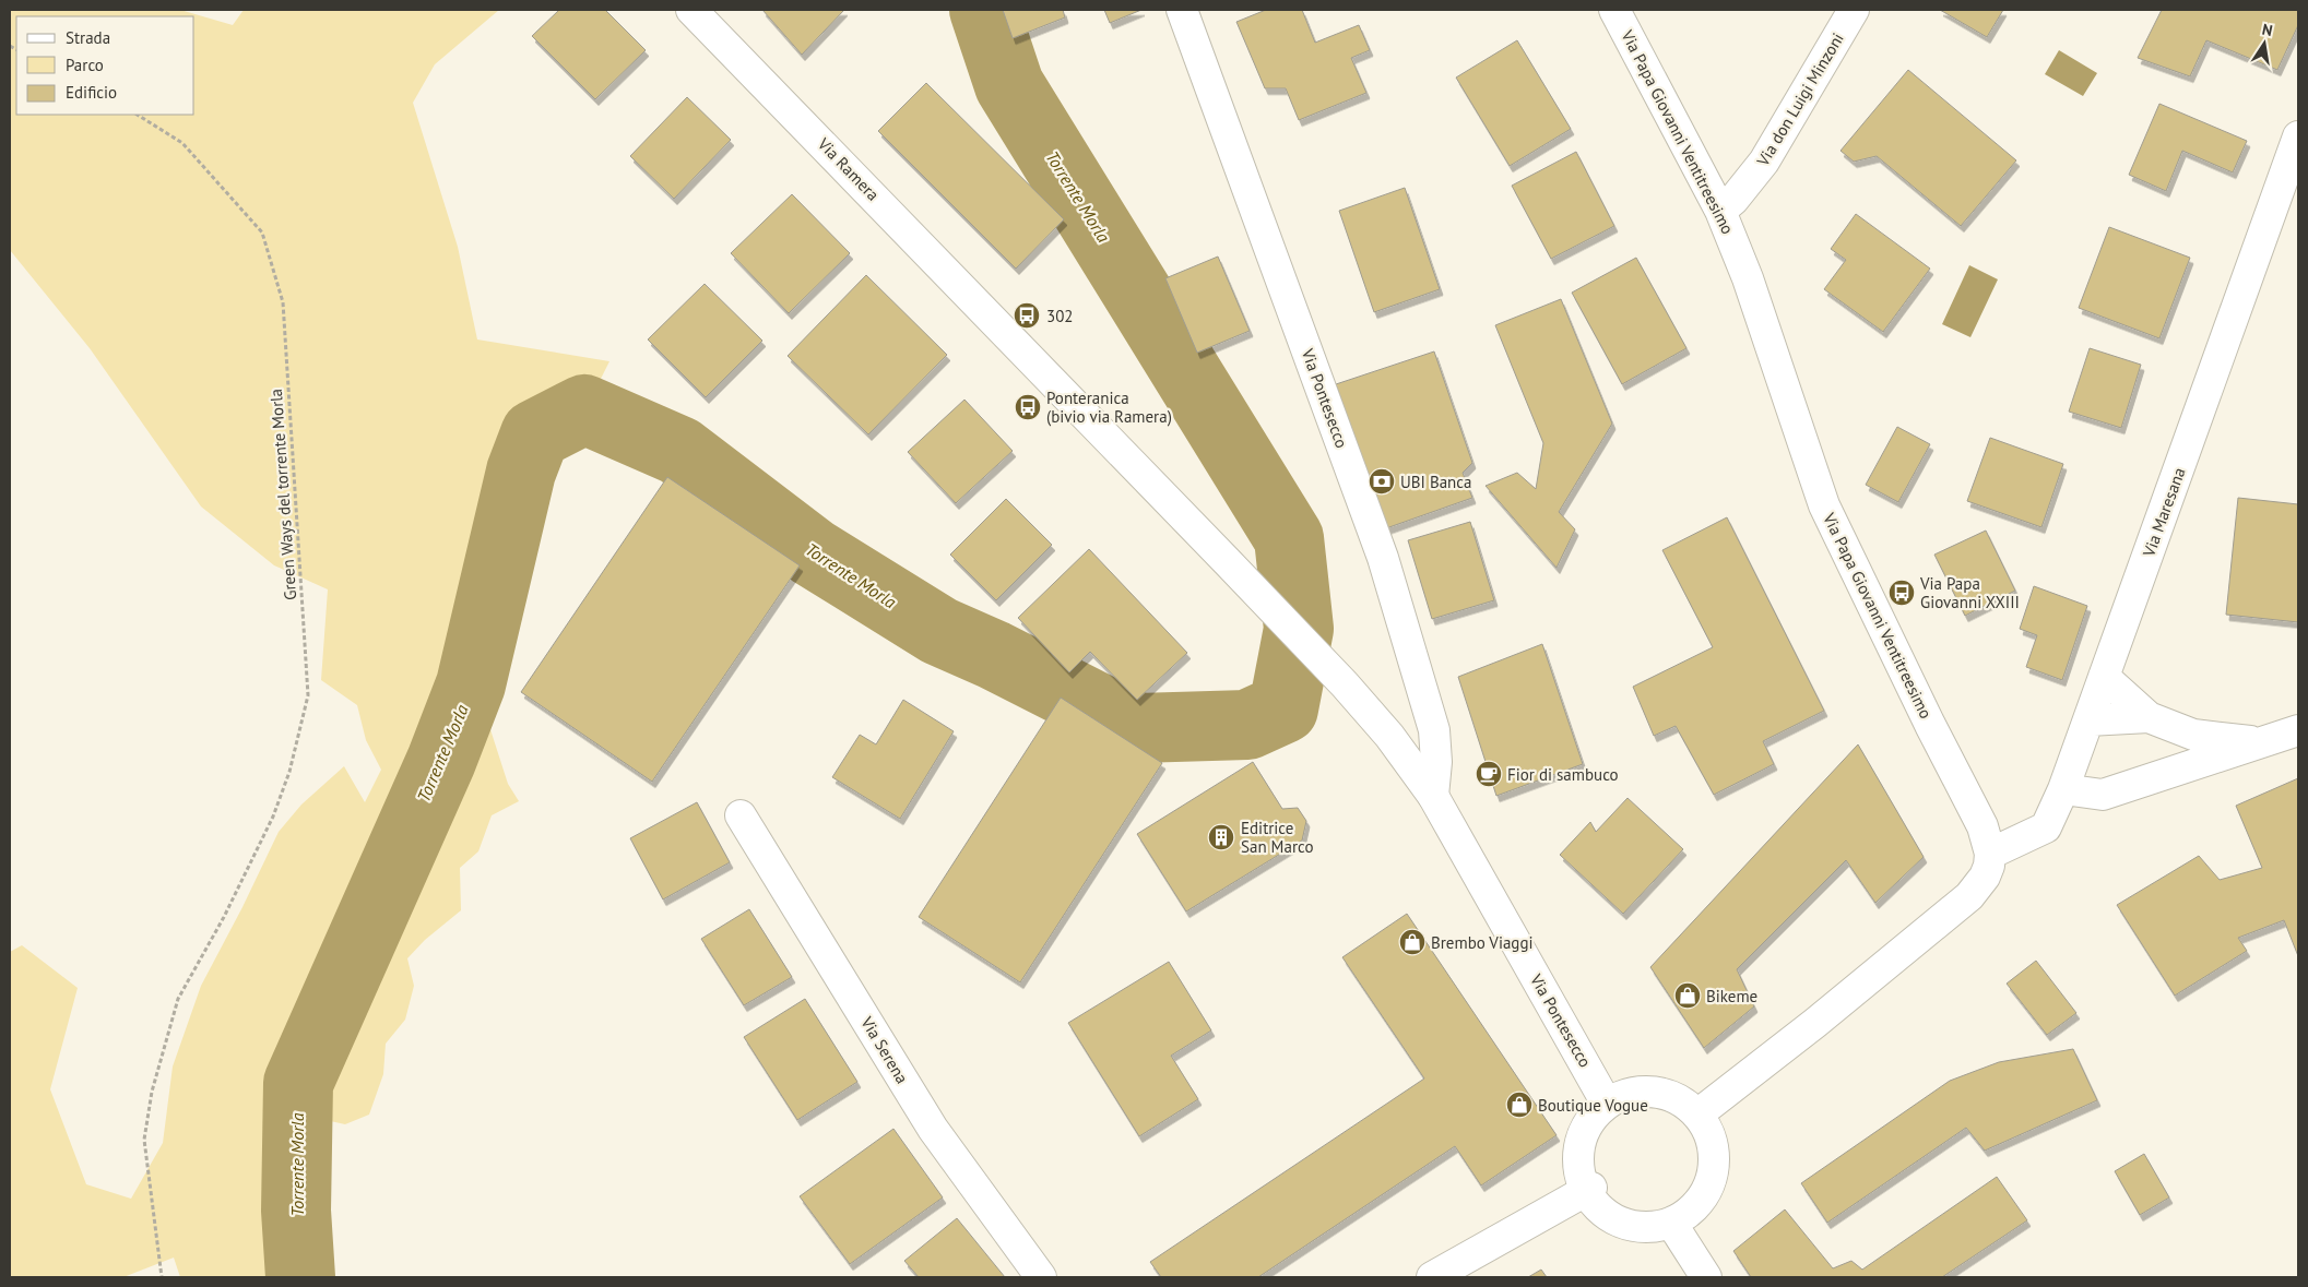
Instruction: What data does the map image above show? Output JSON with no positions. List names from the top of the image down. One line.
{"streets":{"street":["Via don Luigi Minzoni","Via Papa Giovanni Ventitreesimo","Via Ramera","Via Pontesecco","Via Maresana","Via Serena"],"path":["Green Ways del torrente Morla"]},"crossings":[["Via don Luigi Minzoni","Via Papa Giovanni Ventitreesimo"],["Via Papa Giovanni Ventitreesimo","Via Maresana"],["Via Ramera","Via Pontesecco"]],"water":["Torrente Morla"],"places":{"bus stop":["302","Ponteranica (bivio via Ramera)","Via Papa Giovanni XXIII"],"bank":["UBI Banca"],"cafe":["Fior di sambuco"],"building":["Editrice San Marco"],"shop":["Brembo Viaggi","Bikeme","Boutique Vogue"]},"legend":["Strada","Parco","Edificio"],"north":"top"}
